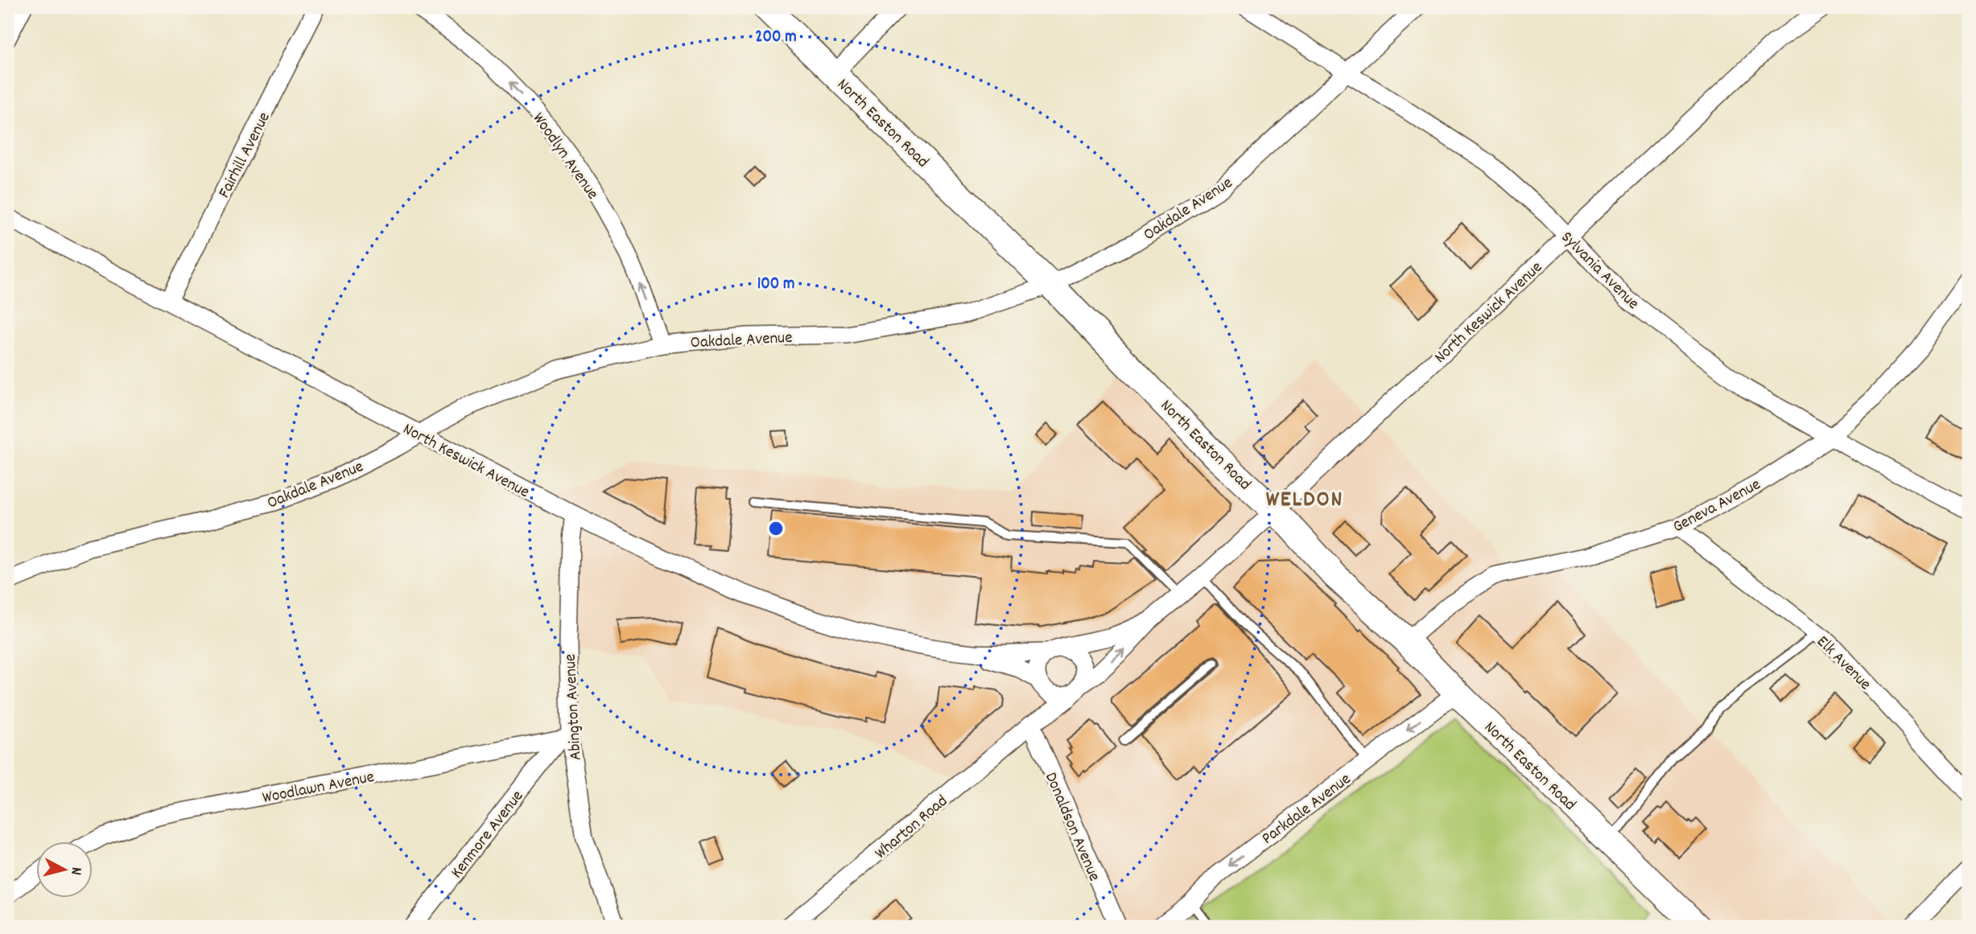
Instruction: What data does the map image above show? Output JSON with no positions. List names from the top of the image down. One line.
{"streets":{"main road":["North Easton Road"],"street":["Fairhill Avenue","Woodlyn Avenue","Oakdale Avenue","Sylvania Avenue","North Keswick Avenue","Geneva Avenue","Elk Avenue","Abington Avenue","Woodlawn Avenue","Parkdale Avenue","Wharton Road","Donaldson Avenue","Kenmore Avenue"]},"crossings":[["North Easton Road","Oakdale Avenue"],["North Easton Road","North Keswick Avenue"],["North Easton Road","Geneva Avenue"],["North Easton Road","Parkdale Avenue"],["Fairhill Avenue","North Keswick Avenue"],["Woodlyn Avenue","Oakdale Avenue"],["Oakdale Avenue","Sylvania Avenue"],["Oakdale Avenue","North Keswick Avenue"],["Sylvania Avenue","North Keswick Avenue"],["Sylvania Avenue","Geneva Avenue"],["North Keswick Avenue","Abington Avenue"],["North Keswick Avenue","Wharton Road"],["Geneva Avenue","Elk Avenue"],["Abington Avenue","Woodlawn Avenue"],["Abington Avenue","Kenmore Avenue"],["Woodlawn Avenue","Kenmore Avenue"],["Wharton Road","Donaldson Avenue"]],"one_way":["Woodlyn Avenue","Parkdale Avenue"],"districts":["WELDON"],"north":"right","rings":["200 m","100 m"]}
